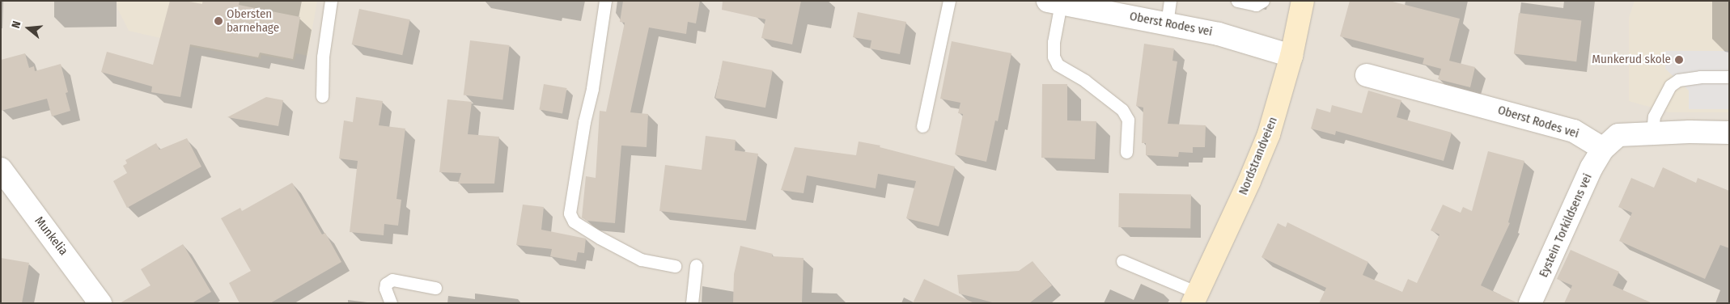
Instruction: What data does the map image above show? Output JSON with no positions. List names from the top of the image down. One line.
{"streets":{"main road":["Nordstrandveien"],"street":["Oberst Rodes vei","Eystein Torkildsens vei","Munkelia"]},"crossings":[["Oberst Rodes vei","Nordstrandveien"],["Oberst Rodes vei","Eystein Torkildsens vei"]],"places":["Obersten barnehage","Munkerud skole"],"north":"left"}
